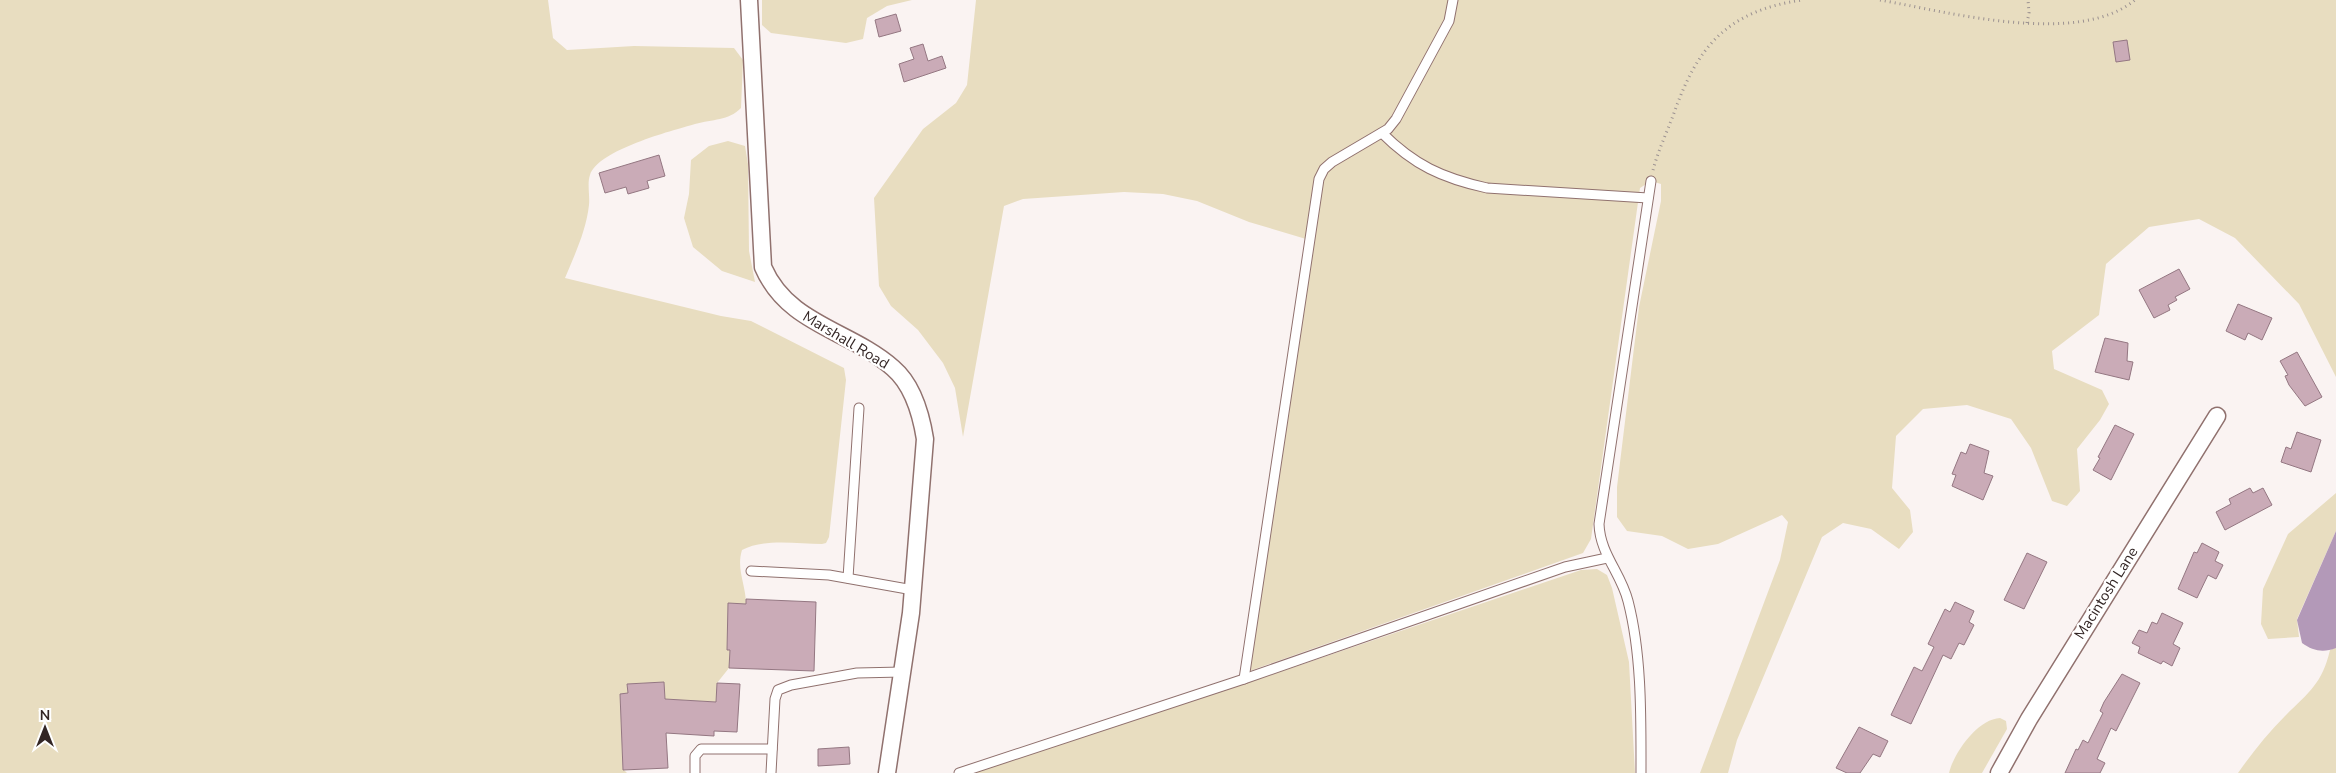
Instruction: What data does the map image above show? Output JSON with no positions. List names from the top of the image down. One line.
{"streets":{"street":["Marshall Road","Macintosh Lane"]},"north":"top"}
